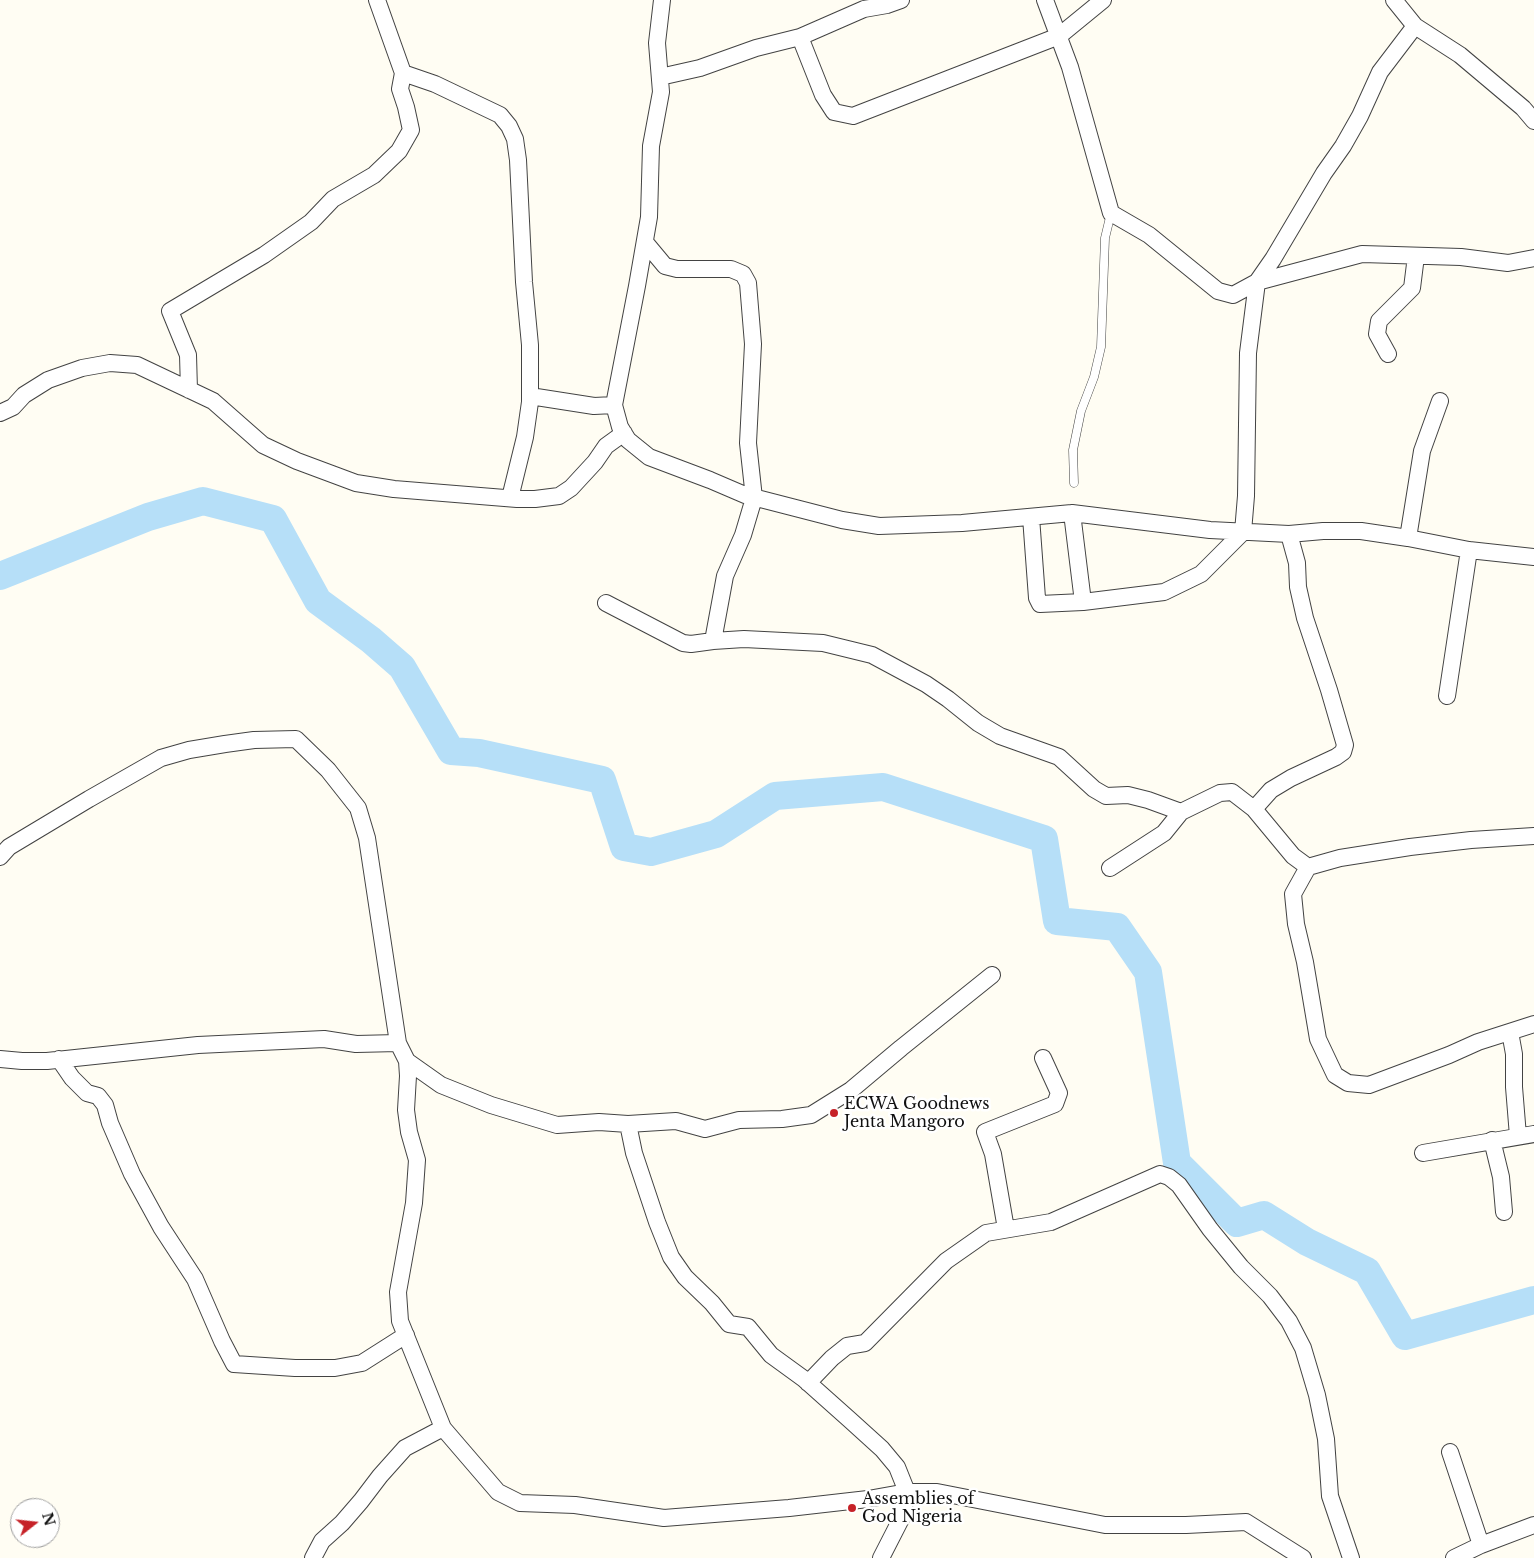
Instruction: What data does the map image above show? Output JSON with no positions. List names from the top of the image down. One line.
{"places":["ECWA Goodnews Jenta Mangoro","Assemblies of God Nigeria"],"north":"right"}
